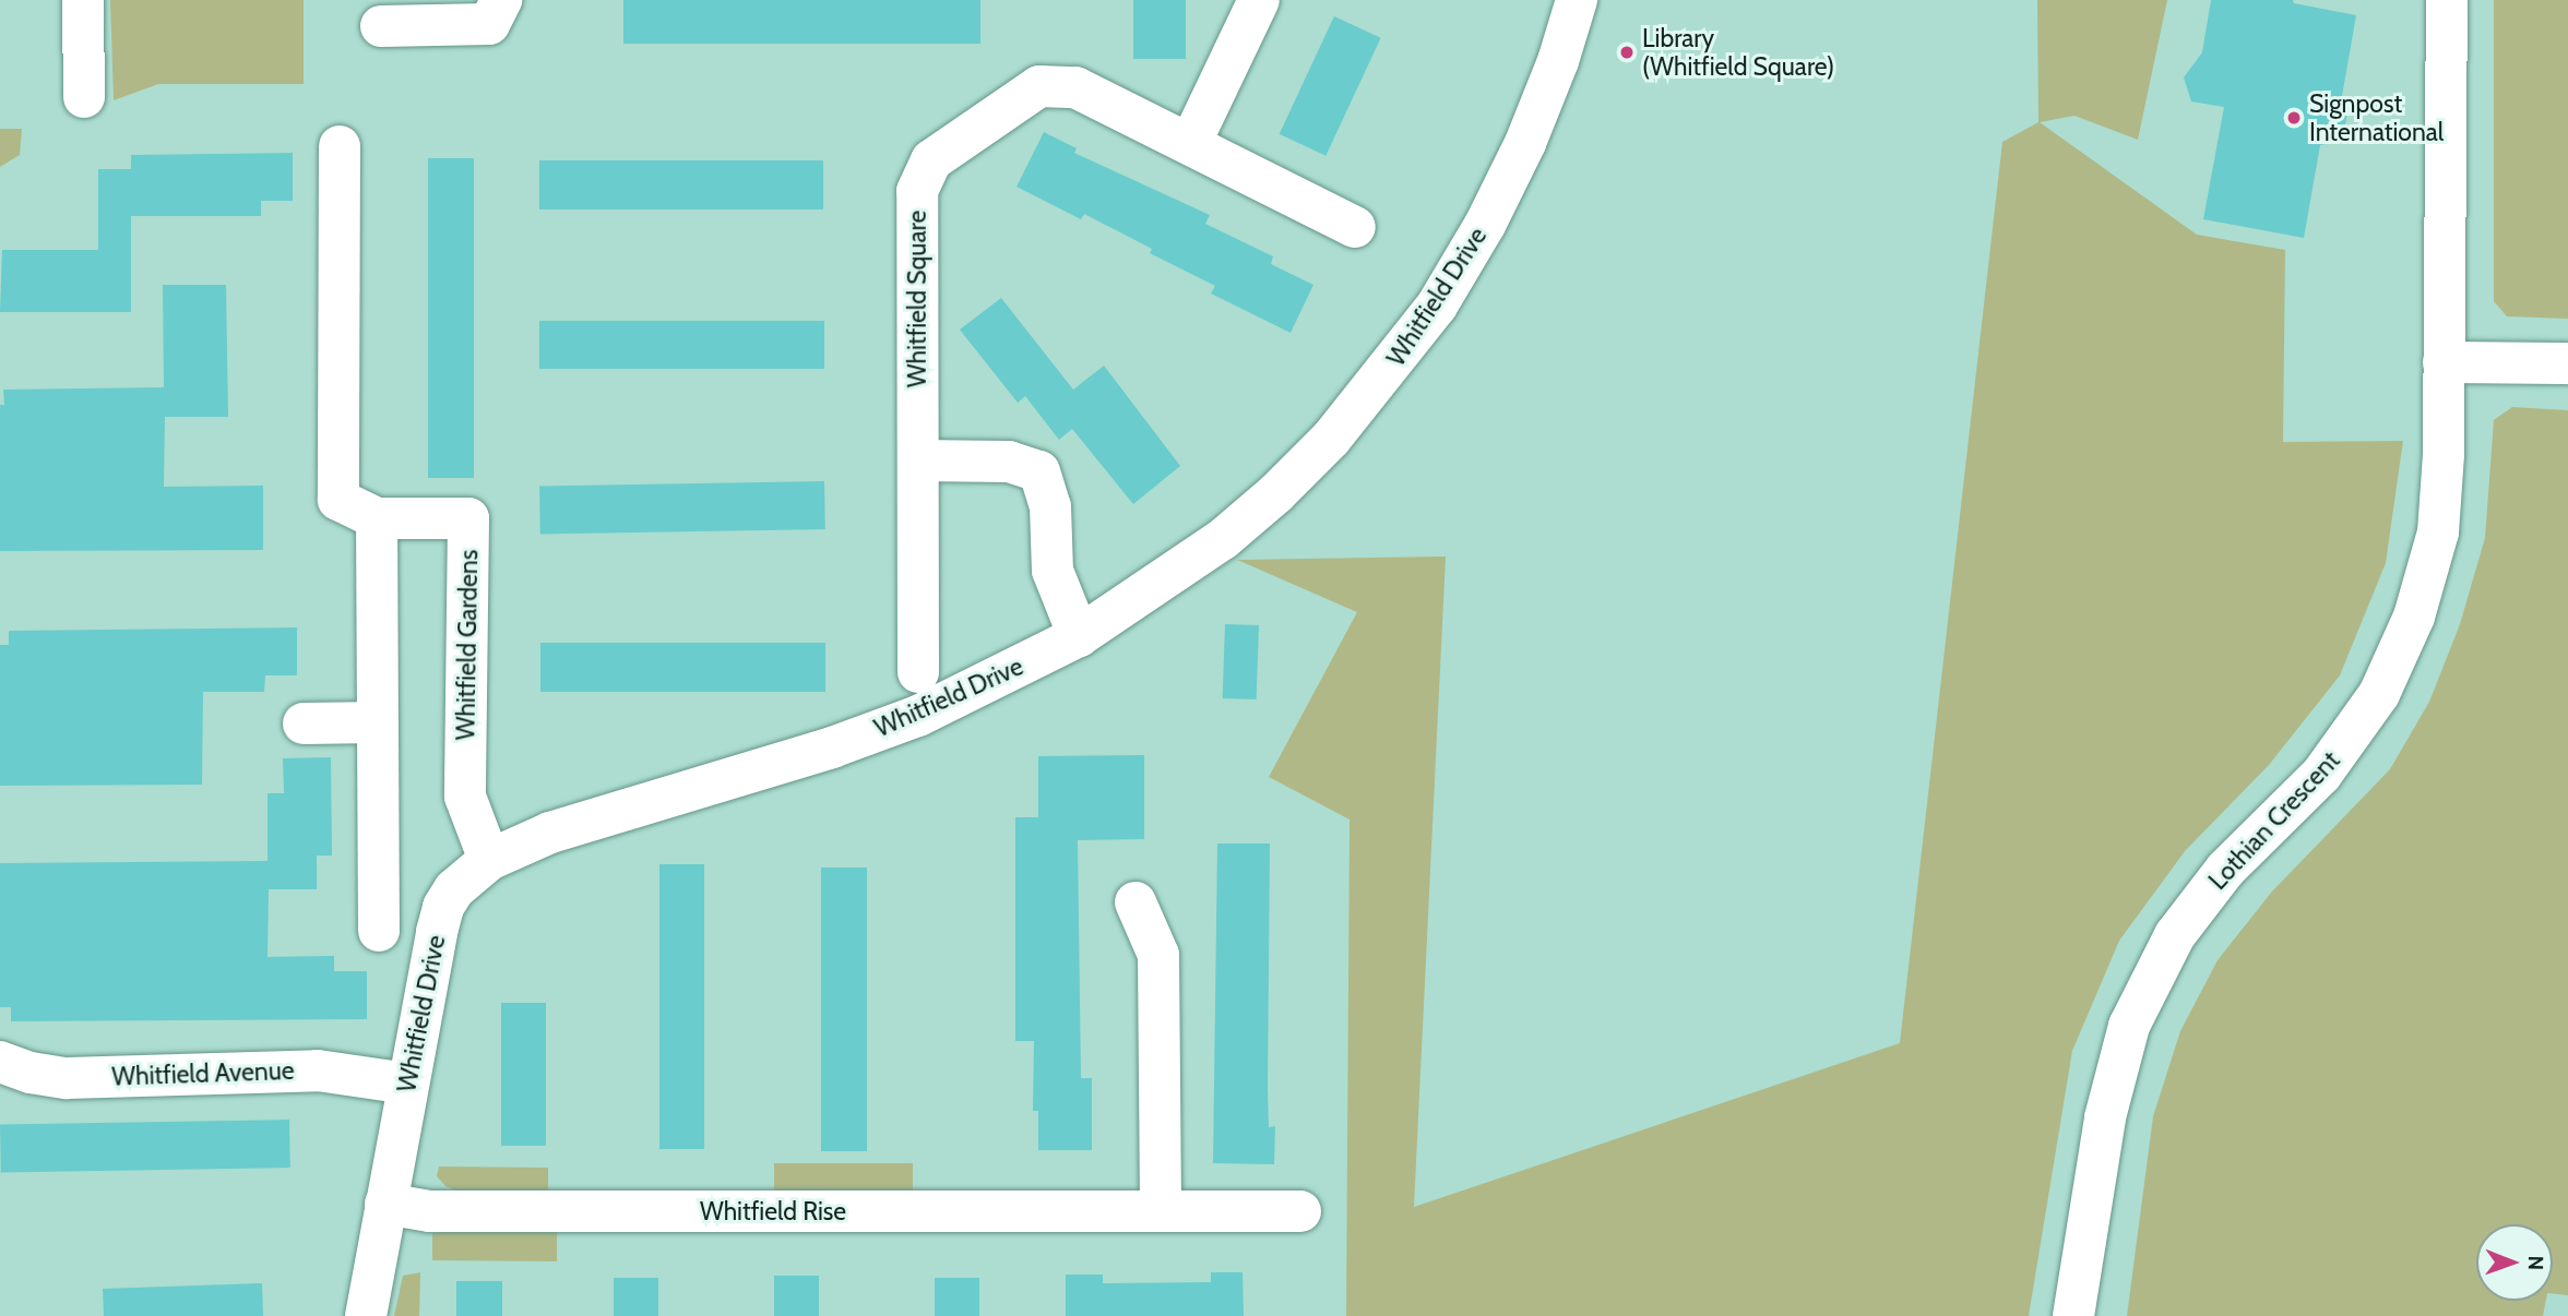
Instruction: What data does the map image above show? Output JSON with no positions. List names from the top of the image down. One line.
{"streets":{"street":["Whitfield Drive","Whitfield Square","Whitfield Gardens","Lothian Crescent","Whitfield Avenue","Whitfield Rise"]},"crossings":[["Whitfield Drive","Whitfield Gardens"],["Whitfield Drive","Whitfield Avenue"],["Whitfield Drive","Whitfield Rise"]],"places":["Library (Whitfield Square)","Signpost International"],"north":"right"}
